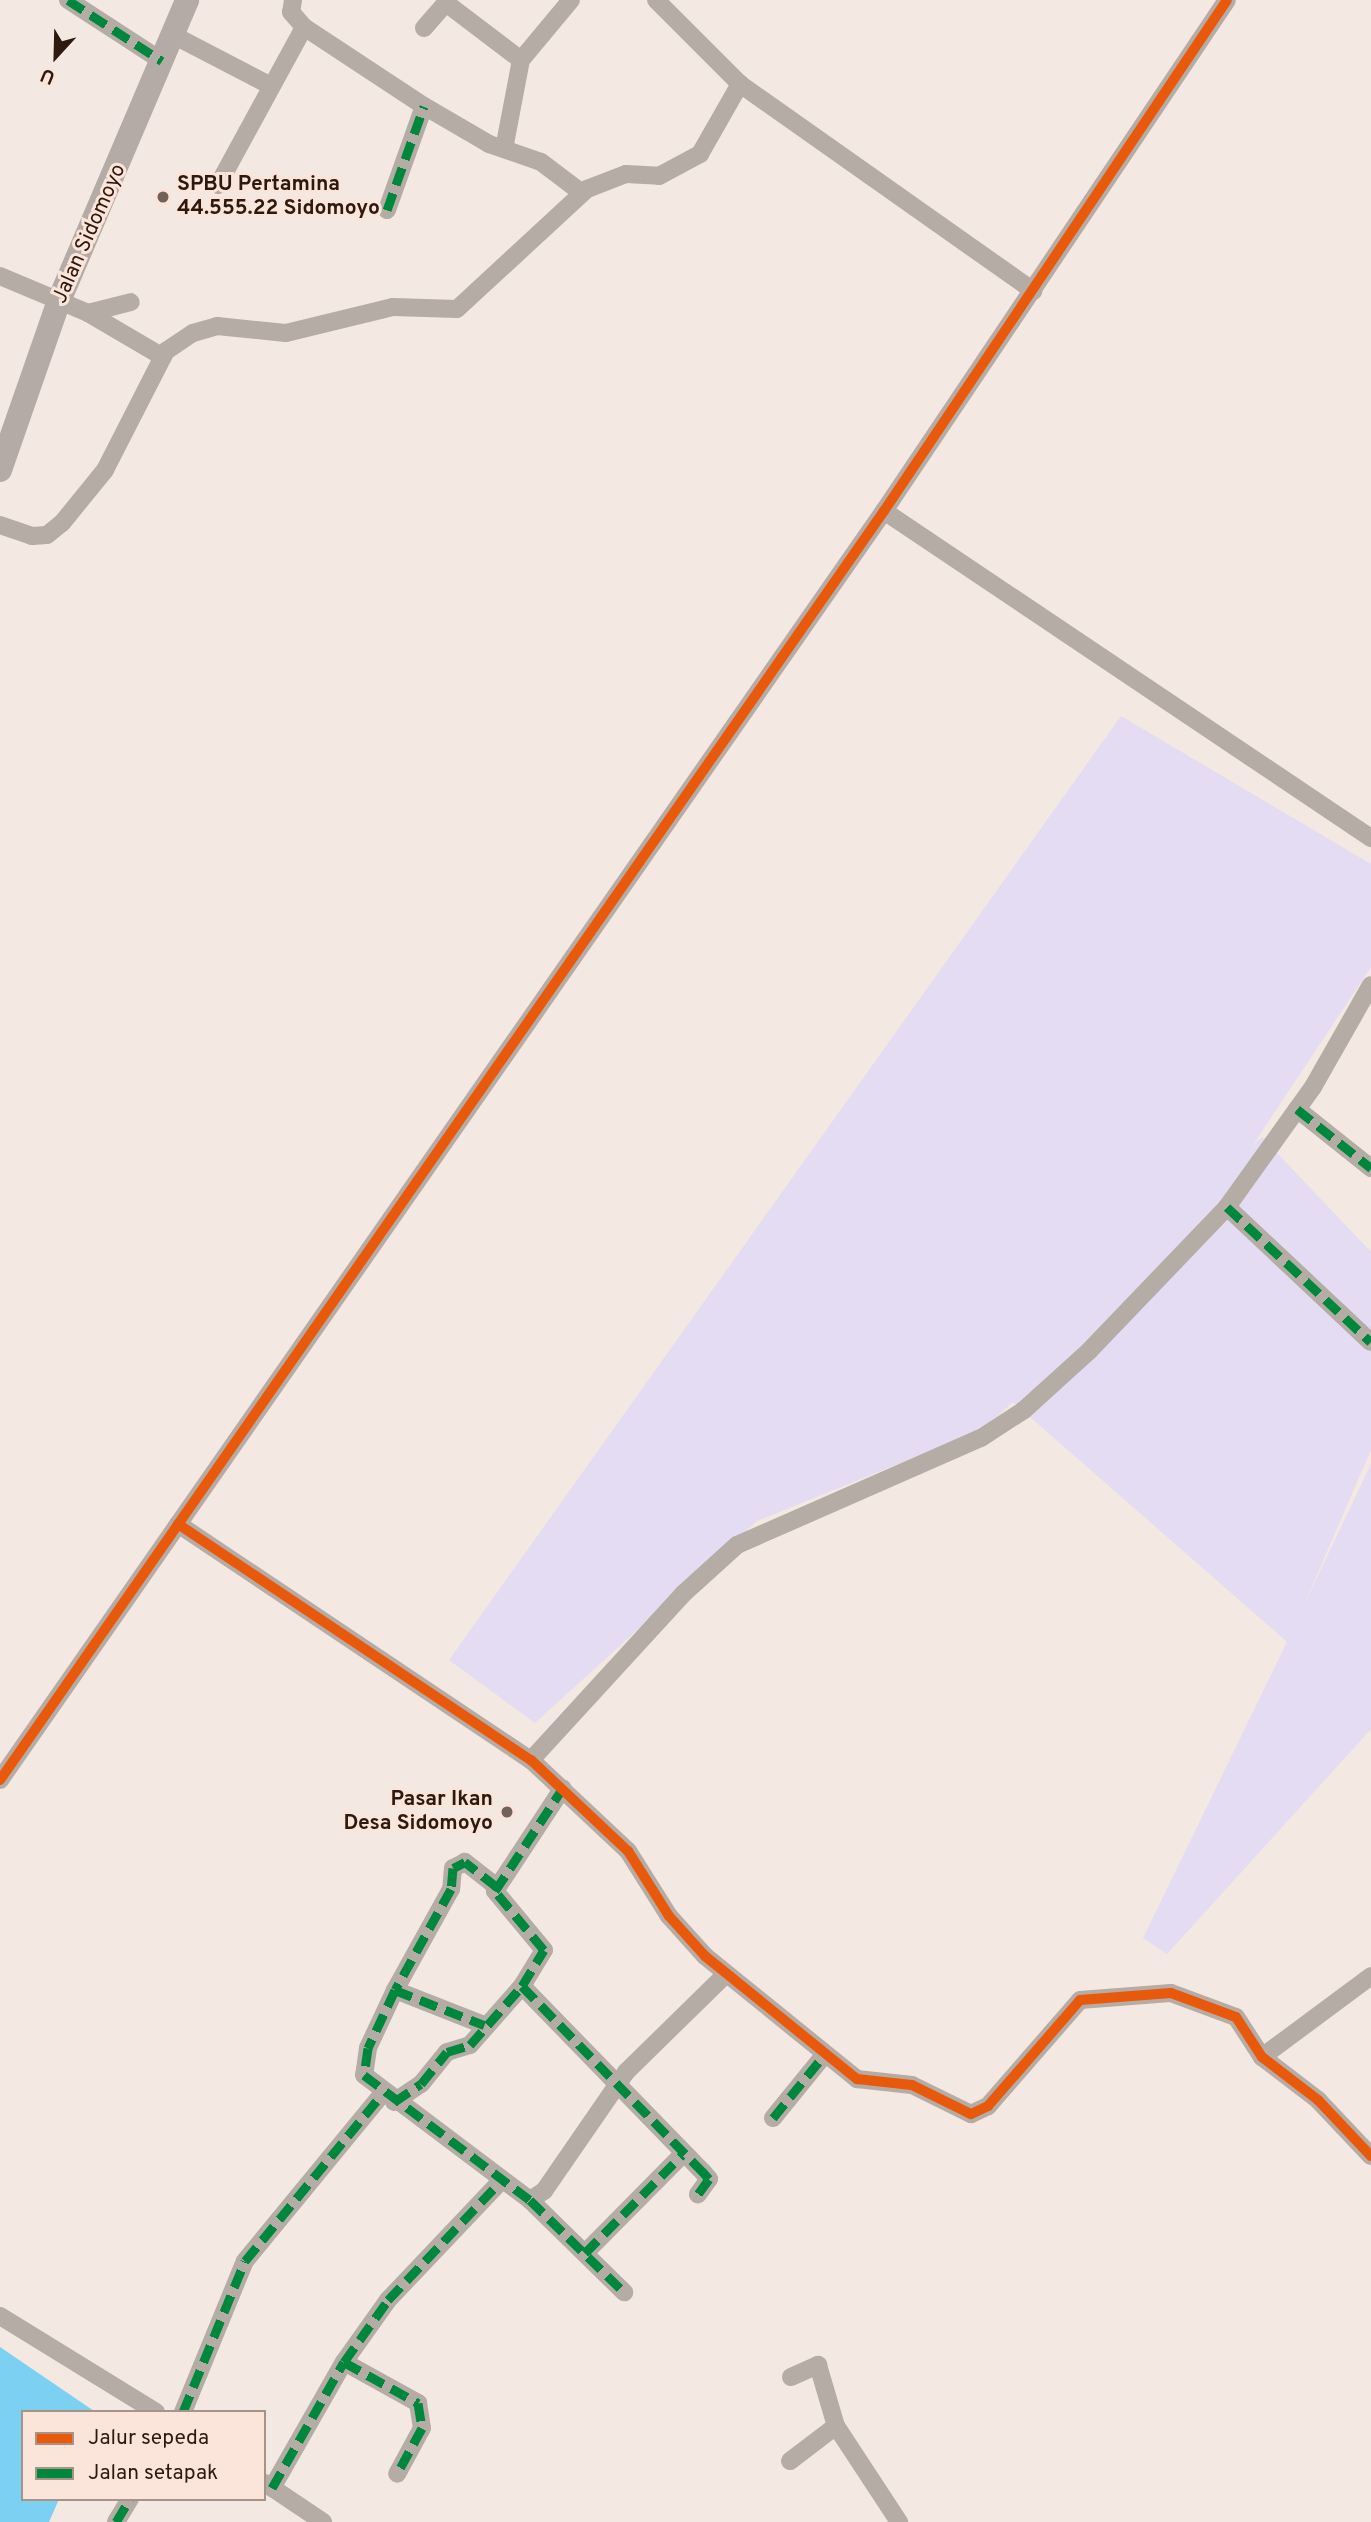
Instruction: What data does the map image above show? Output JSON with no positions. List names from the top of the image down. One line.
{"streets":{"main road":["Jalan Sidomoyo"]},"places":["SPBU Pertamina 44.555.22 Sidomoyo","Pasar Ikan Desa Sidomoyo"],"legend":["Jalur sepeda","Jalan setapak"],"north":"bottom"}
